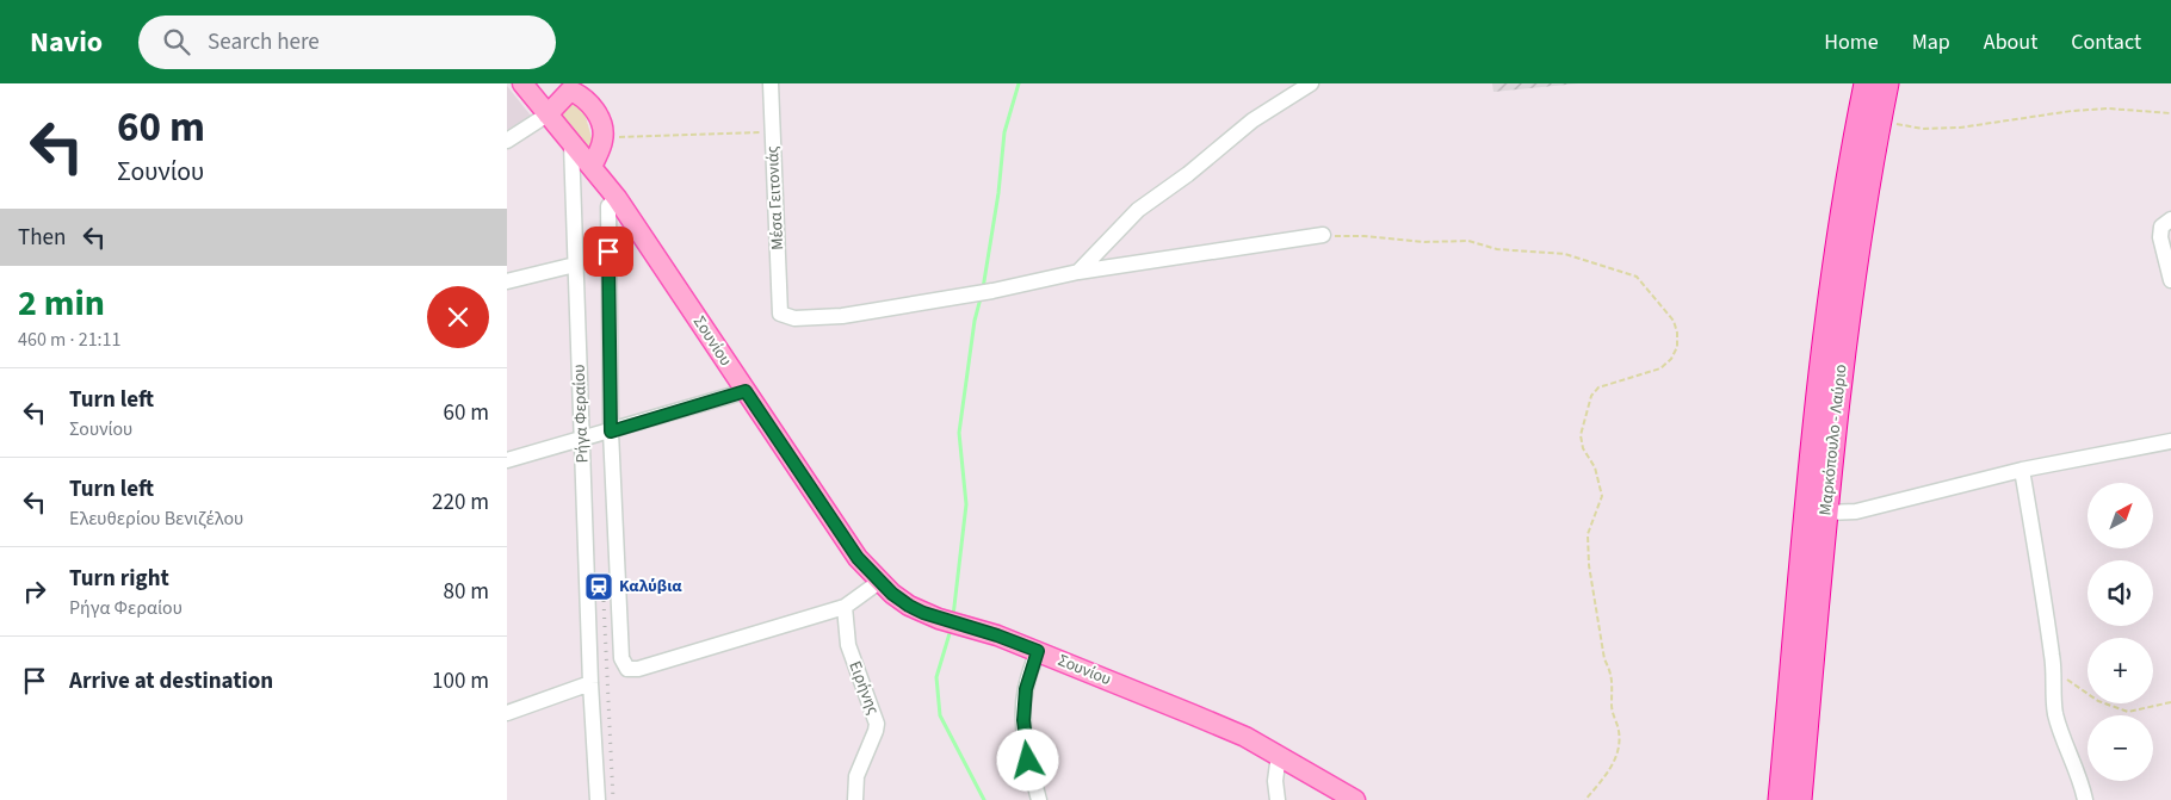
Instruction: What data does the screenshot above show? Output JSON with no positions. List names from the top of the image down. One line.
{"streets":{"highway":["Μαρκόπουλο - Λαύριο"],"main road":["Σουνίου"],"street":["Μέσα Γειτονιάς","Ρήγα Φεραίου","Ειρήνης"]},"crossings":[["Σουνίου","Ρήγα Φεραίου"],["Ρήγα Φεραίου","Ειρήνης"]],"places":{"station":["Καλύβια"]},"north":"top right","page":{"header":"Navio","search":"Search here","nav":["Home","Map","About","Contact"],"turn":["60 m","Σουνίου"],"then":"Then","heading":["2 min","460 m · 21:11"],"list":[{"name":"Turn left","note":"Σουνίου","value":"60 m"},{"name":"Turn left","note":"Ελευθερίου Βενιζέλου","value":"220 m"},{"name":"Turn right","note":"Ρήγα Φεραίου","value":"80 m"},{"name":"Arrive at destination","value":"100 m"}],"map_buttons":["+","−"]}}
